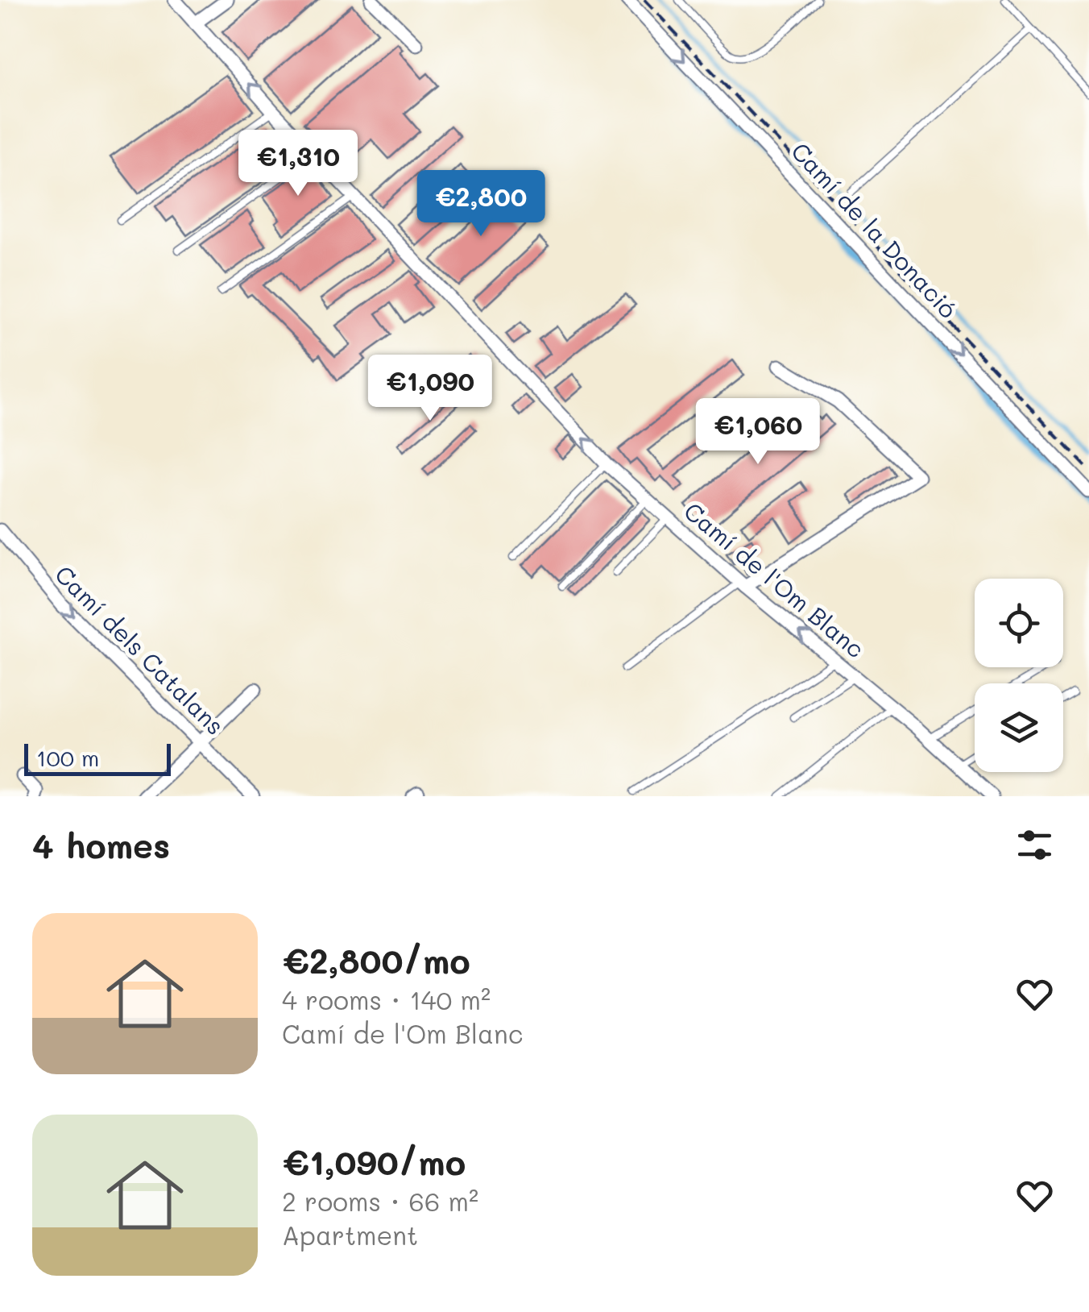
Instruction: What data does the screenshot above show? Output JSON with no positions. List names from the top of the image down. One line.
{"streets":{"street":["Camí de la Donació","Camí de l'Om Blanc","Camí dels Catalans"]},"one_way":["Camí de la Donació","Camí de l'Om Blanc","Camí dels Catalans"],"scale_bar":"100 m","page":{"price":["€1,310","€2,800","€1,090","€1,060"],"scale":"100 m","heading":"4 homes","list":[{"name":"€2,800/mo","note":"4 rooms · 140 m² · Camí de l'Om Blanc"},{"name":"€1,090/mo","note":"2 rooms · 66 m² · Apartment"}]}}
